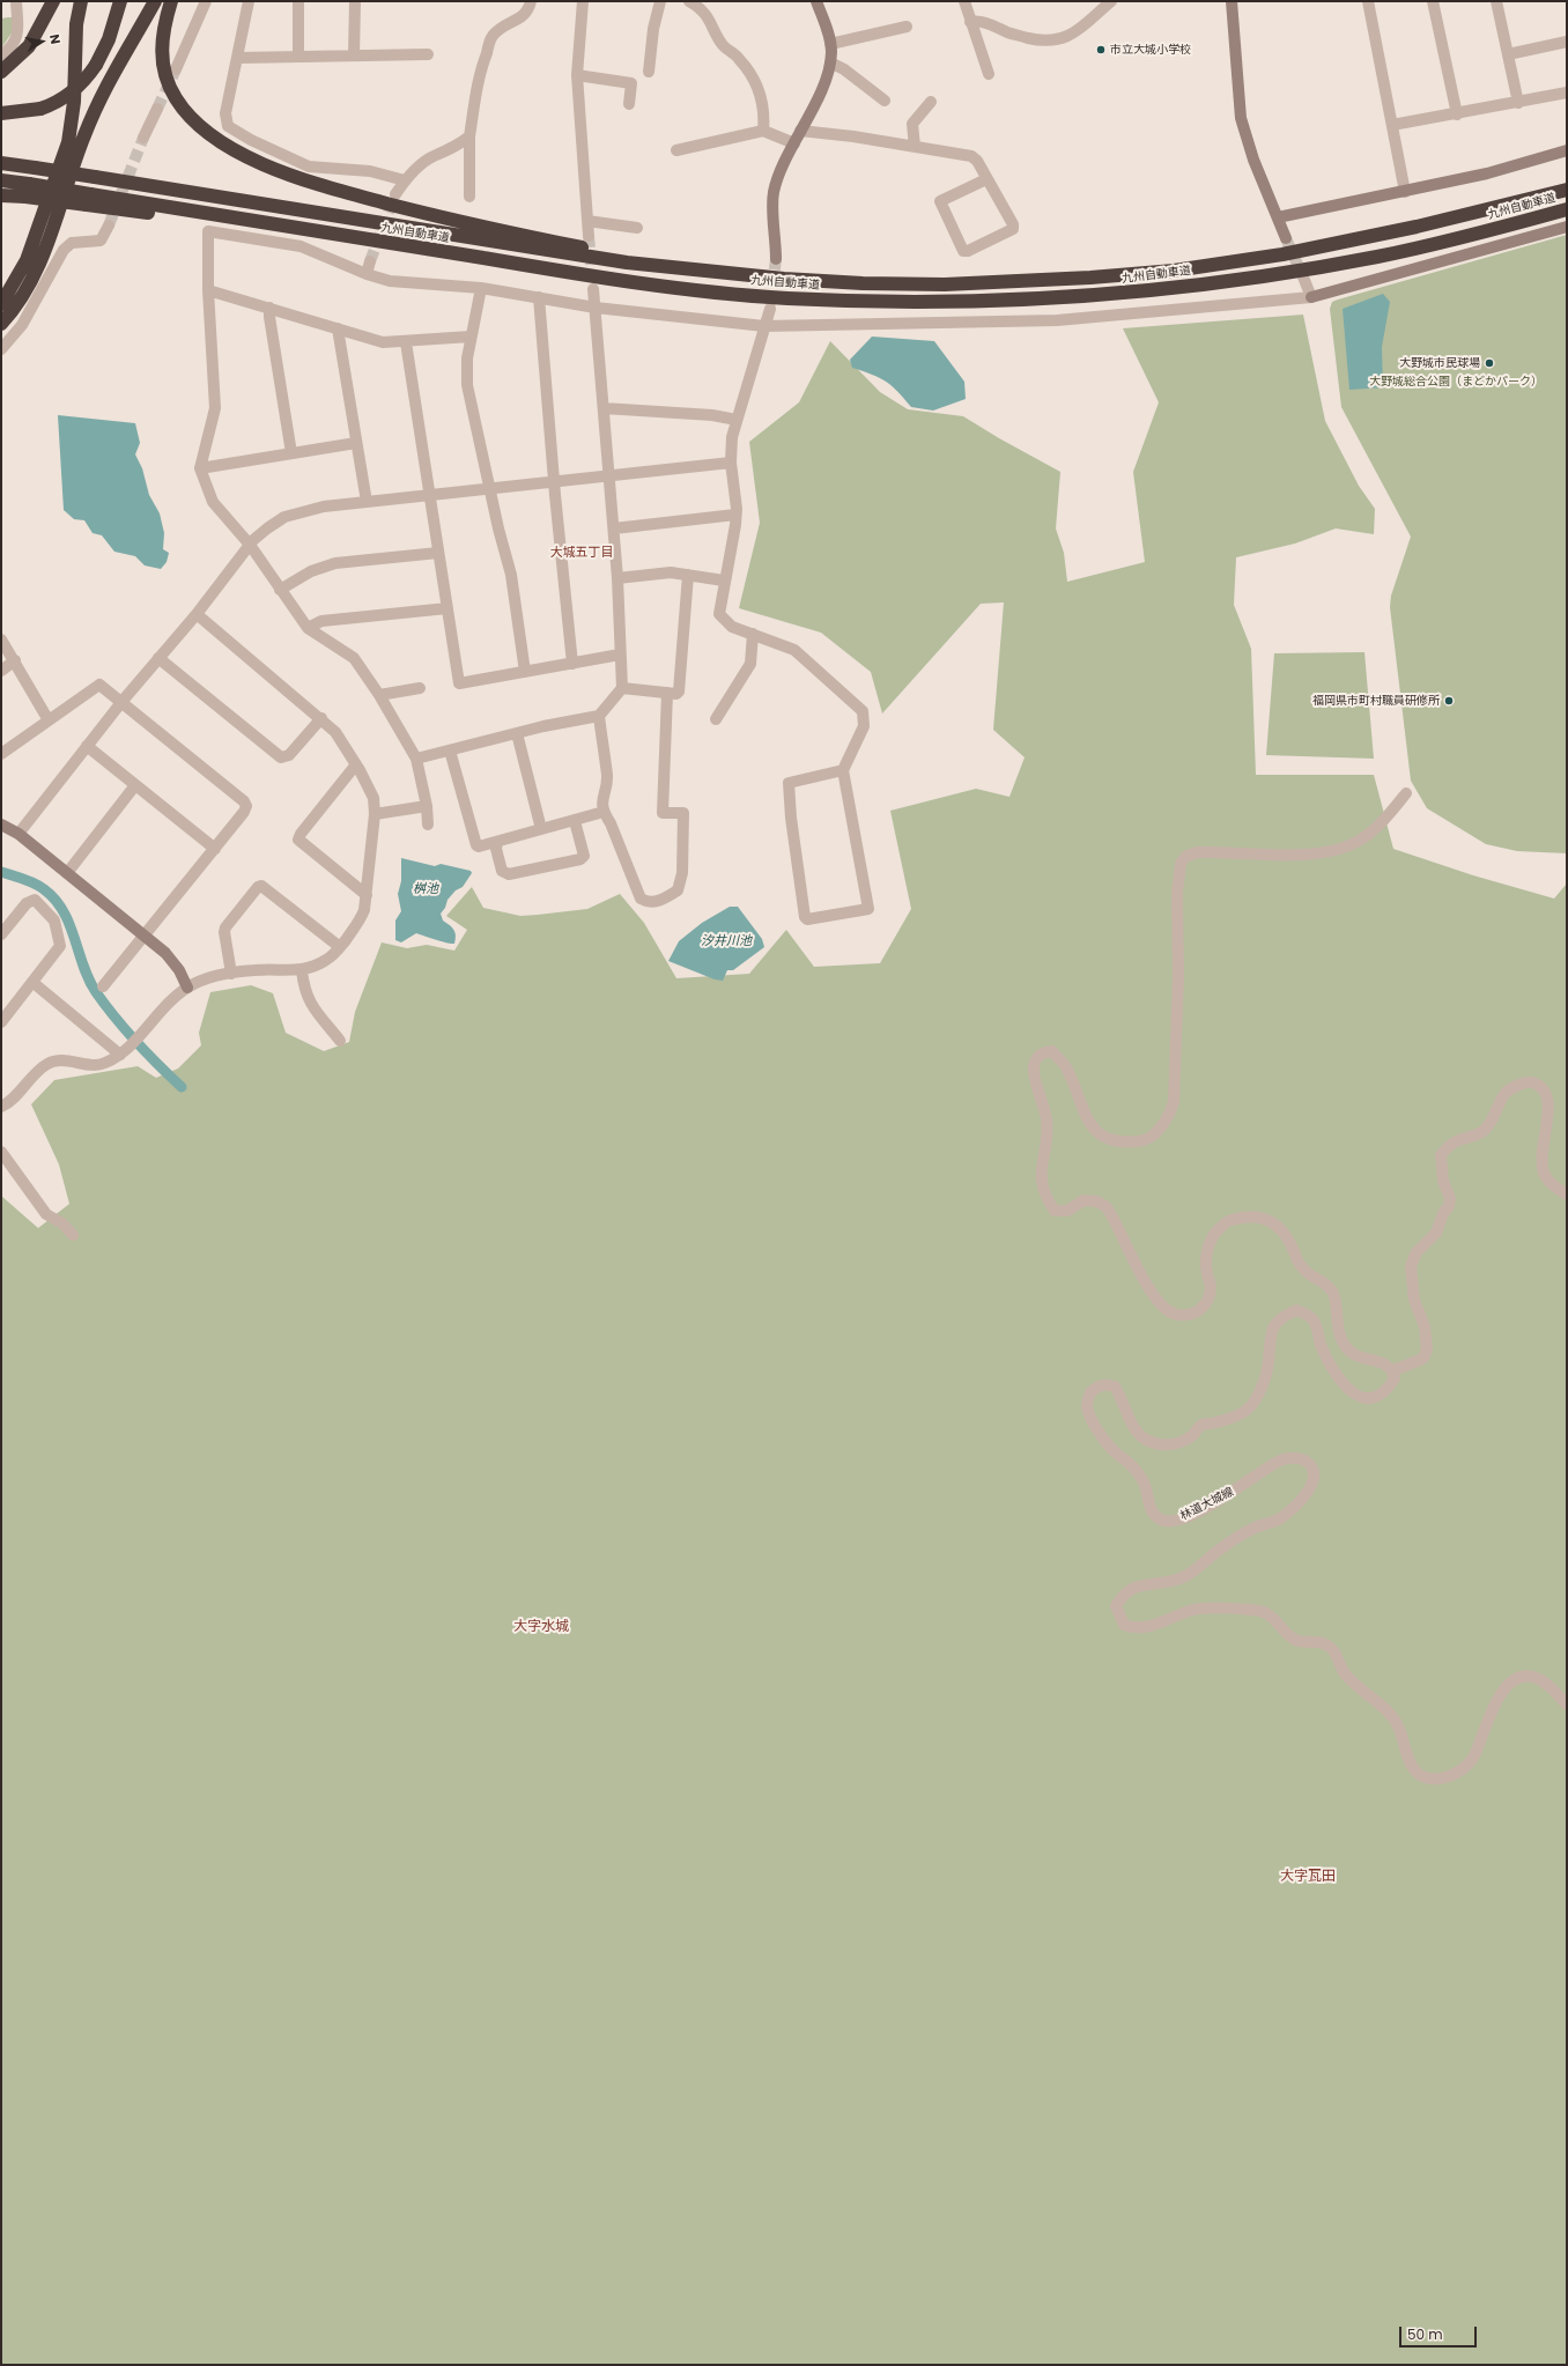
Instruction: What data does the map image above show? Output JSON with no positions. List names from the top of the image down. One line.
{"streets":{"highway":["九州自動車道"],"street":["林道大城線"]},"districts":["大城五丁目","大字水城","大字瓦田"],"water":["桝池","汐井川池"],"parks":["大野城総合公園（まどかパーク）"],"places":["市立大城小学校","大野城市民球場","福岡県市町村職員研修所"],"scale_bar":"50 m","north":"right"}
